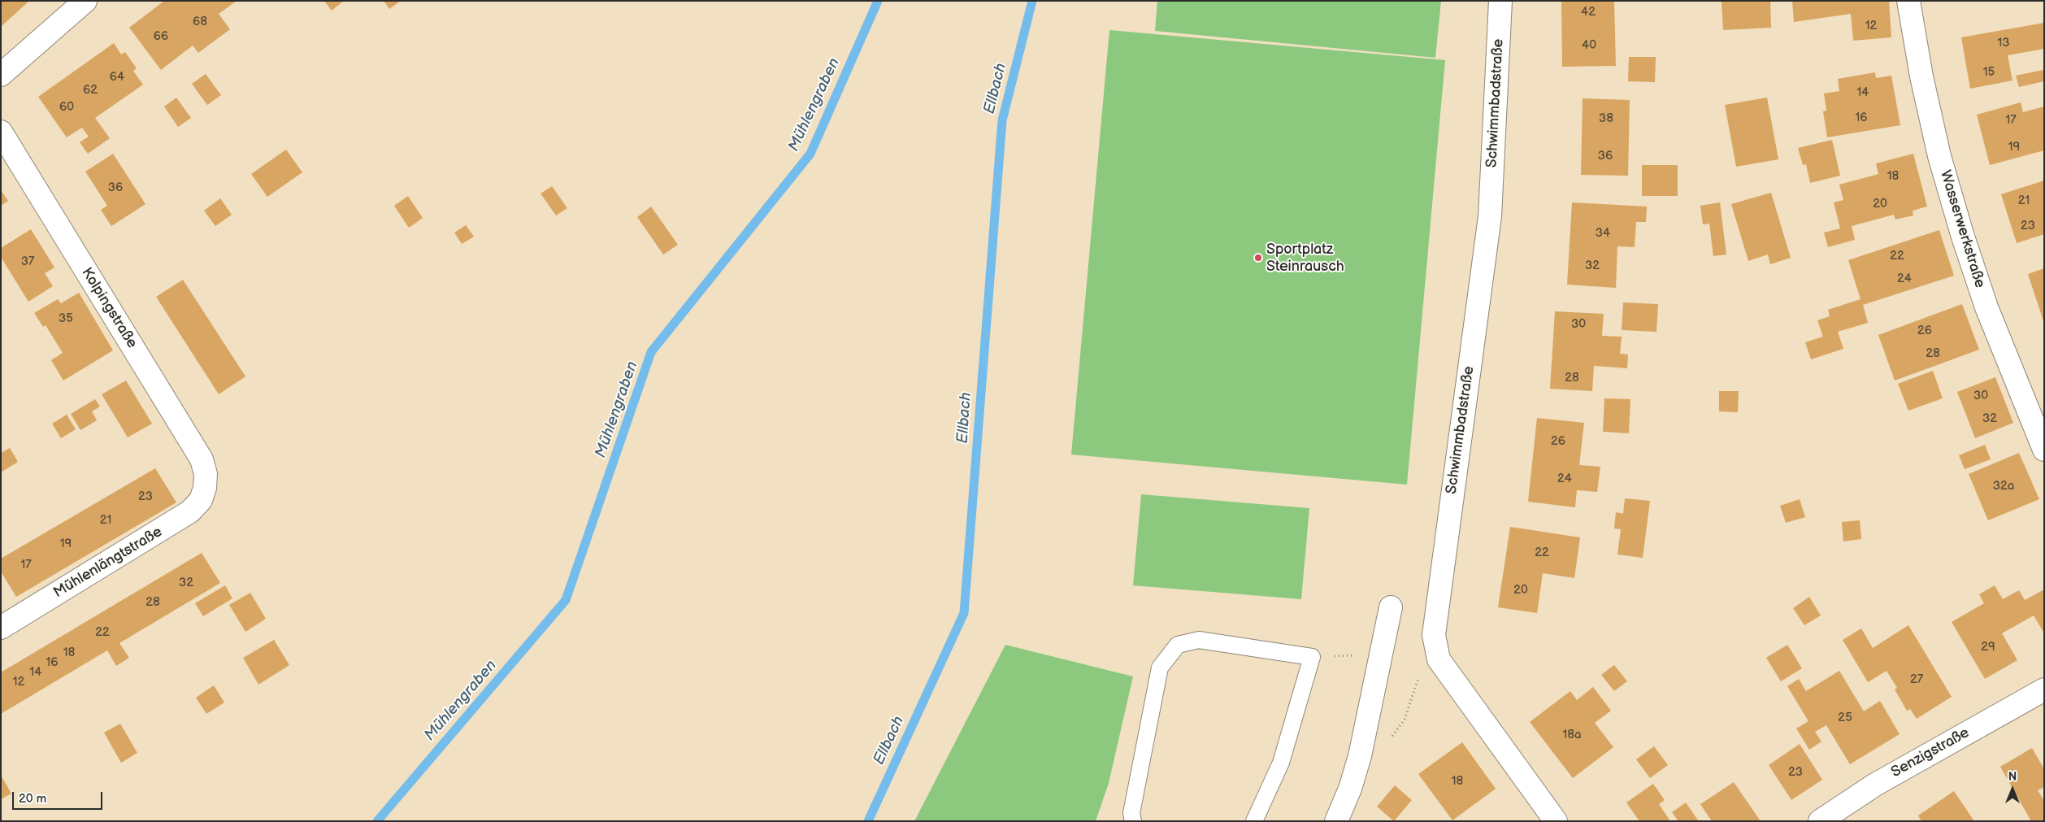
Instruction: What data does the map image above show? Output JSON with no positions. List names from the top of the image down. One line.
{"streets":{"street":["Schwimmbadstraße","Wasserwerkstraße","Kolpingstraße","Mühlenlängtstraße","Senzigstraße"]},"crossings":[["Kolpingstraße","Mühlenlängtstraße"]],"water":["Ellbach","Mühlengraben"],"places":["Sportplatz Steinrausch"],"house_numbers":["42","68","12","66","13","40","15","64","62","14","60","16","38","17","19","36","18","36","21","20","23","34","22","37","32","24","35","30","26","28","28","30","32","26","24","32a","23","21","19","22","17","32","20","28","22","29","18","16","14","27","12","25","18a","23","18"],"scale_bar":"20 m","north":"top"}
